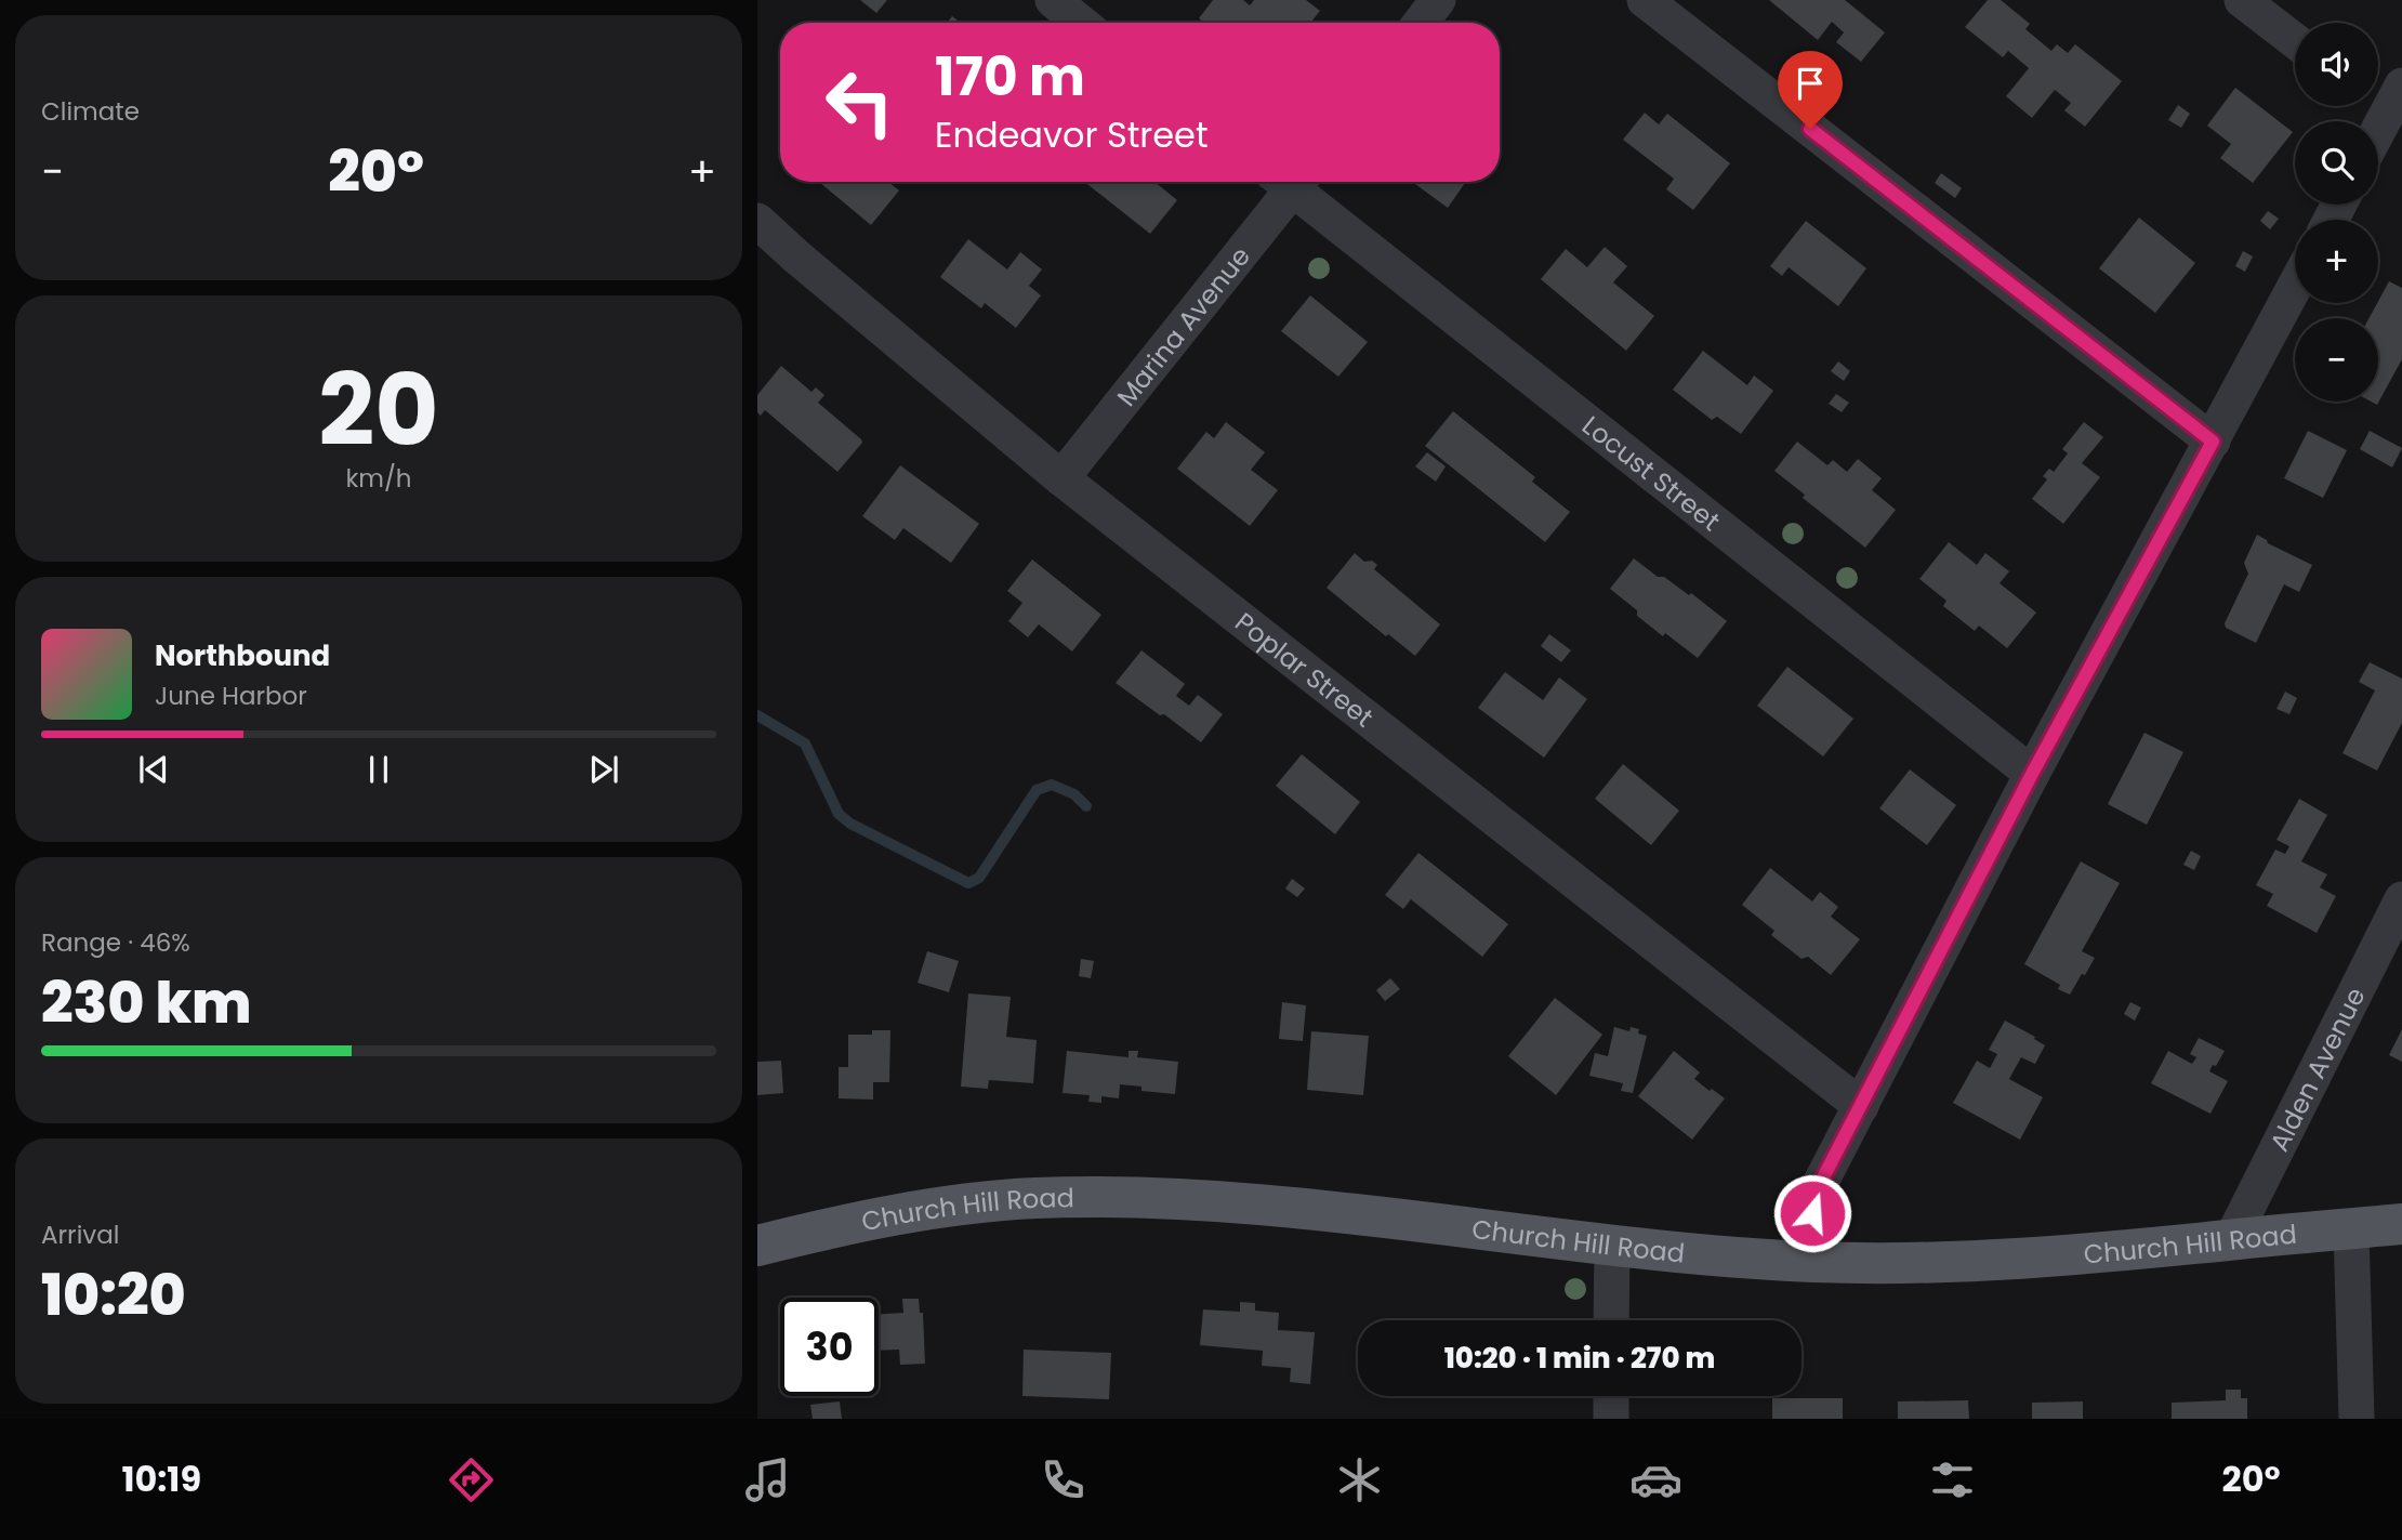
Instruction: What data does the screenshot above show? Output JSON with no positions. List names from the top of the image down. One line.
{"streets":{"main road":["Church Hill Road"],"street":["Marina Avenue","Locust Street","Poplar Street","Alden Avenue"]},"crossings":[["Marina Avenue","Poplar Street"],["Alden Avenue","Church Hill Road"]],"page":{"tile":["Climate",["20","km/h"],["Range · 46%","230 km"],["Arrival","10:20"]],"map_buttons":["+","−"],"turn":["170 m","Endeavor Street"],"heat":["−","20°","+"],"song":["Northbound","June Harbor"],"limit":"30","trip":"10:20 · 1 min · 270 m","tabs":["10:19","20°"]}}
